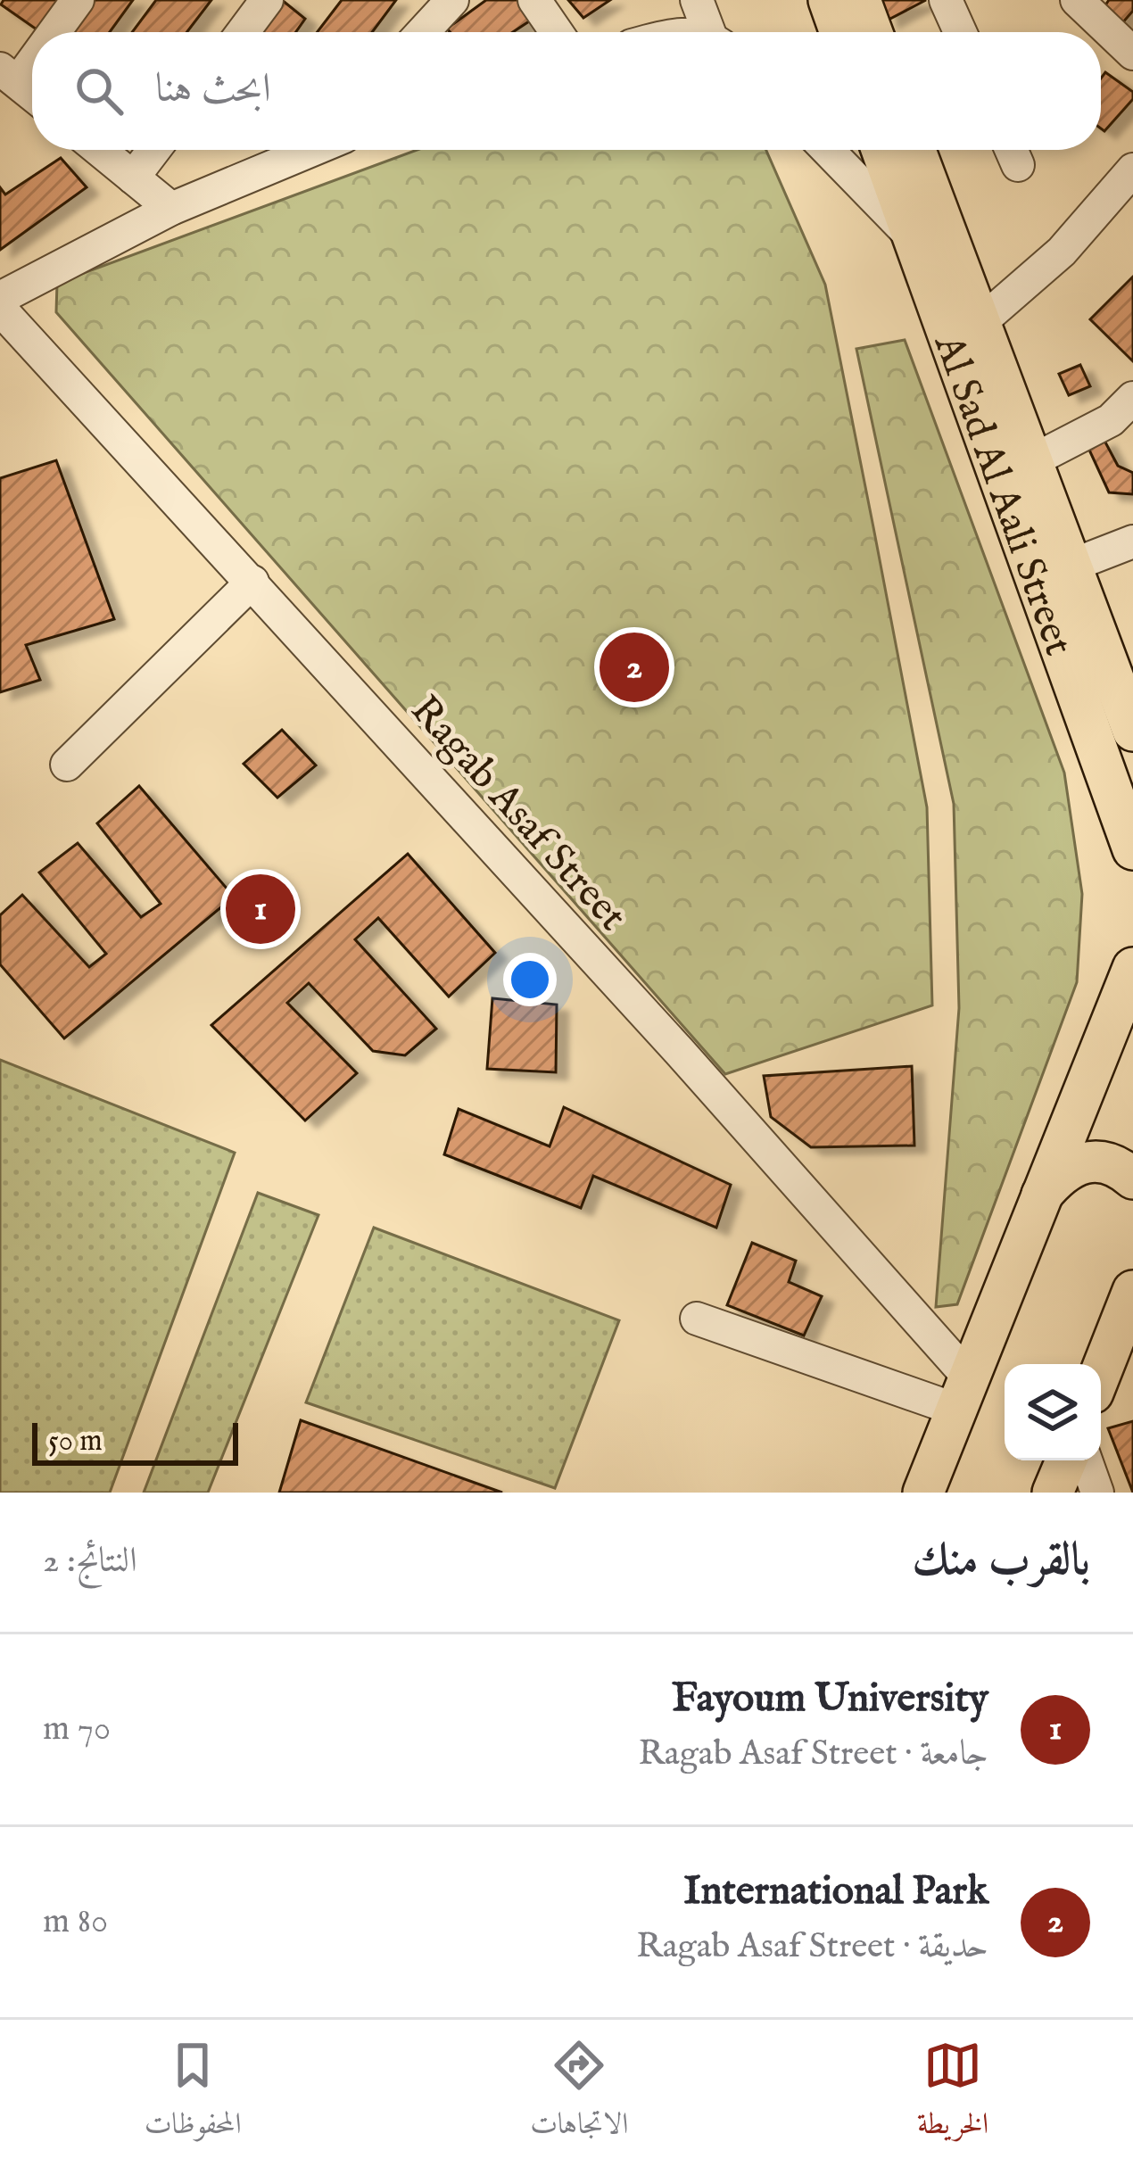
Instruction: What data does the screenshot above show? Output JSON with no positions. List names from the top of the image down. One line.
{"streets":{"main road":["Al Sad Al Aali Street"],"street":["Ragab Asaf Street"]},"scale_bar":"50 m","page":{"search":"ابحث هنا","pins":["2","1"],"scale":"50 m","heading":["بالقرب منك","النتائج: 2"],"list":[{"mark":"1","name":"Fayoum University","note":"جامعة · Ragab Asaf Street","value":"70 m"},{"mark":"2","name":"International Park","note":"حديقة · Ragab Asaf Street","value":"80 m"}],"nav":["الخريطة","الاتجاهات","المحفوظات"]}}
